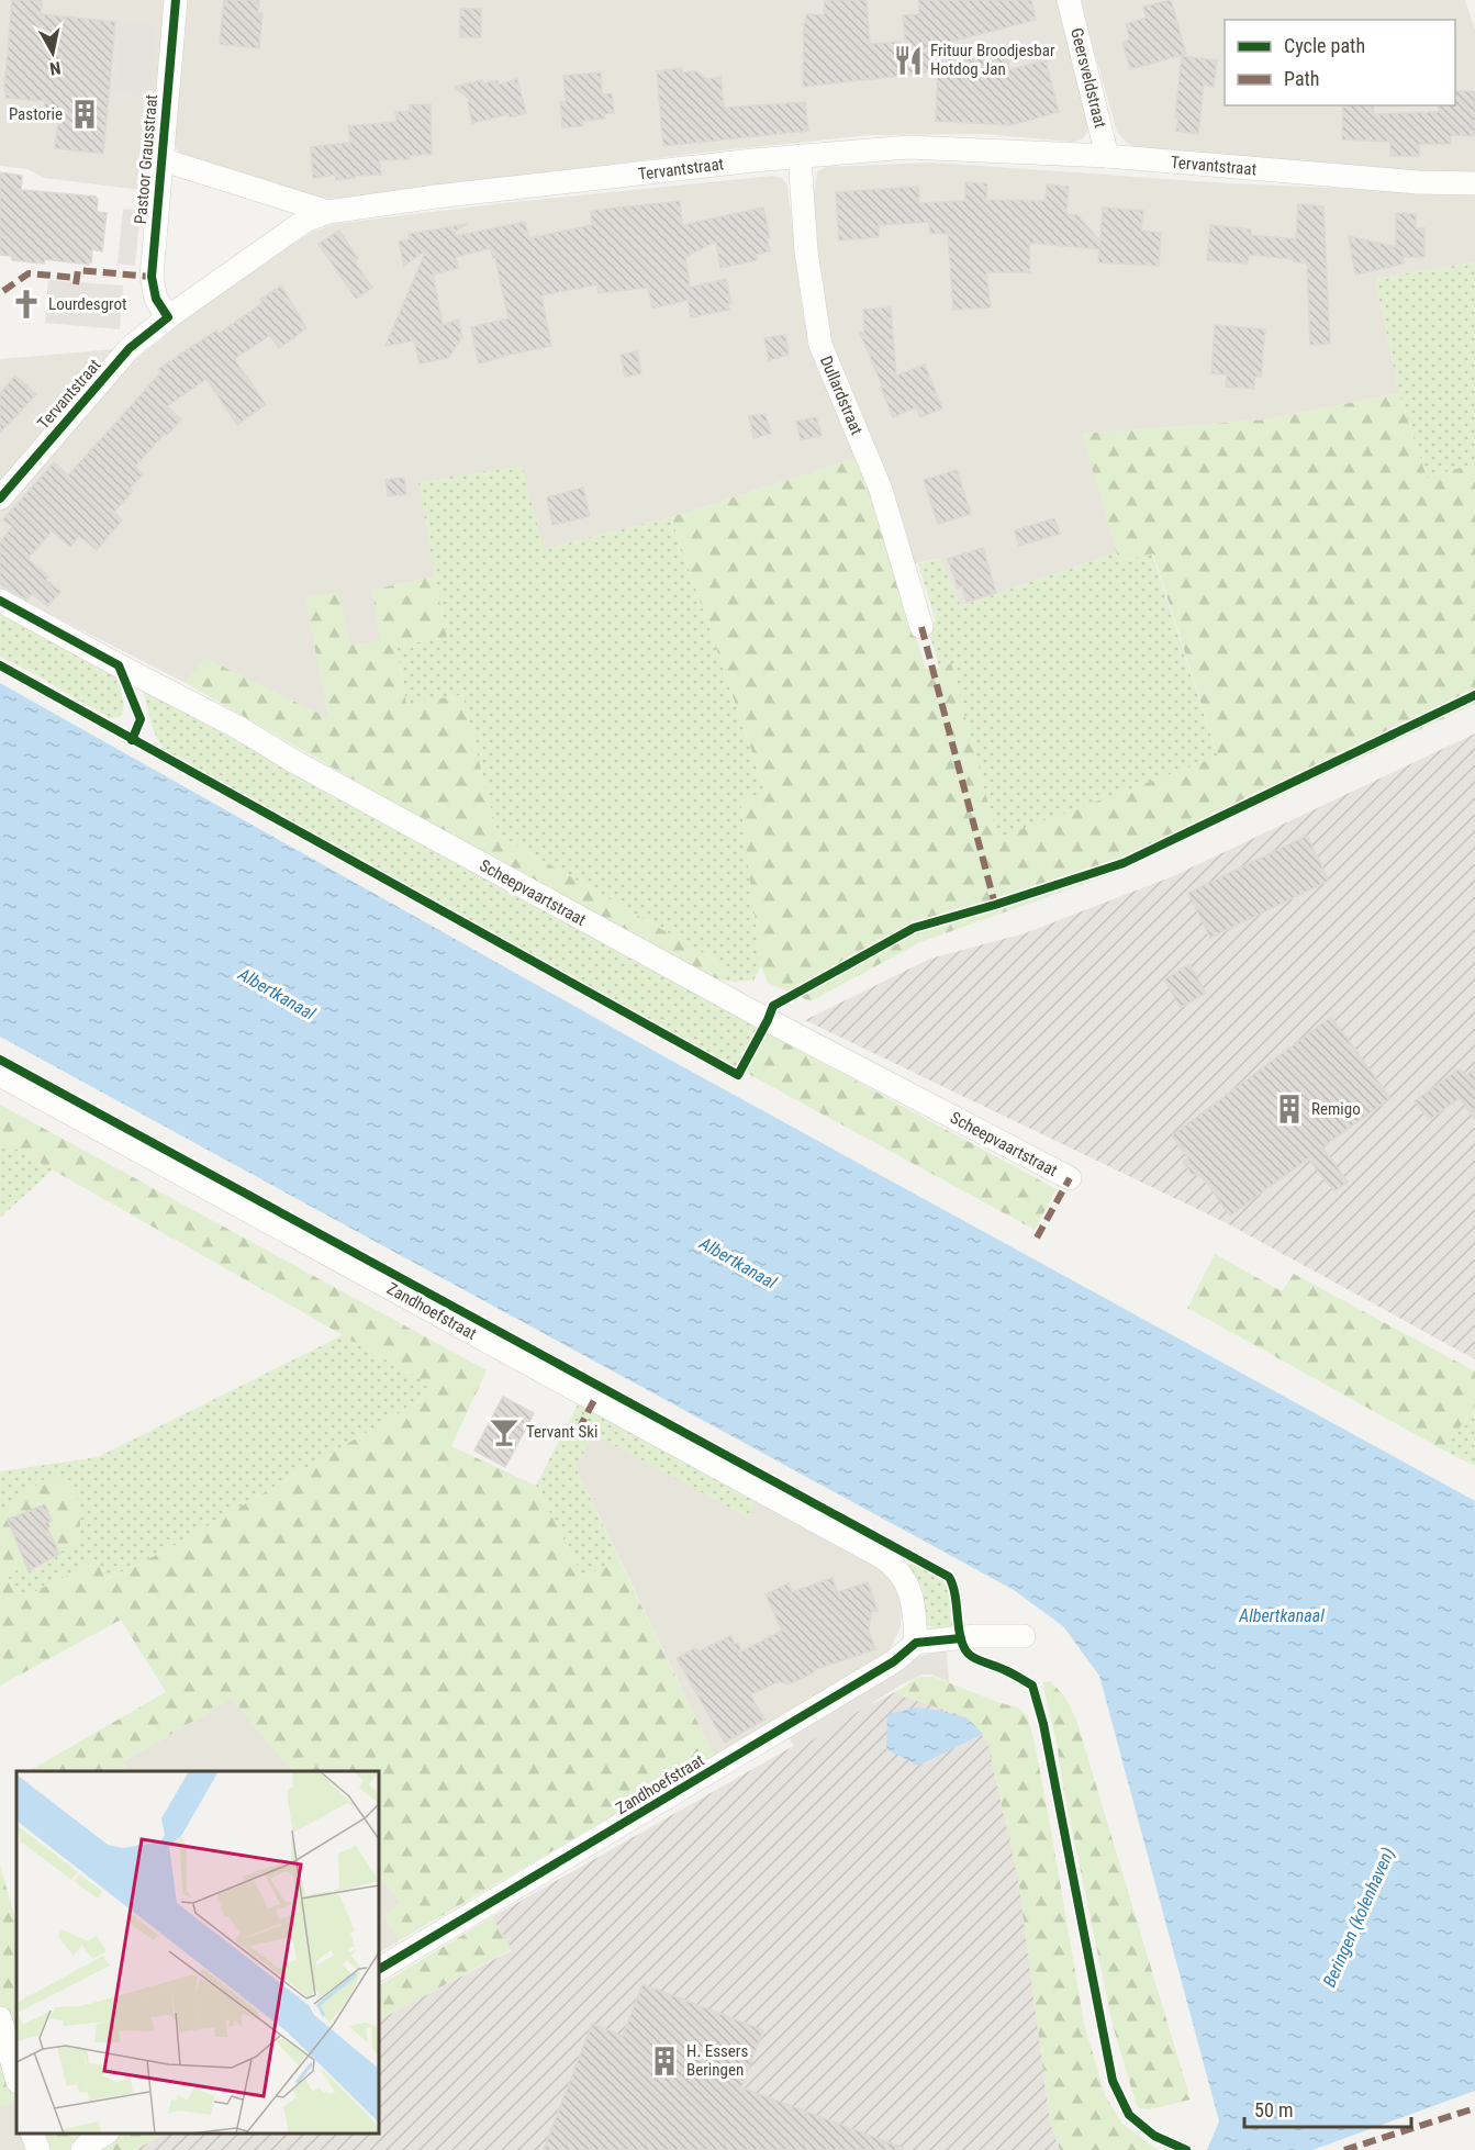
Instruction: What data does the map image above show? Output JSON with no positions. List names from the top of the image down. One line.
{"streets":{"street":["Geersveldstraat","Pastoor Grausstraat","Tervantstraat","Dullardstraat","Scheepvaartstraat","Zandhoefstraat"]},"crossings":[["Geersveldstraat","Tervantstraat"],["Pastoor Grausstraat","Tervantstraat"],["Tervantstraat","Dullardstraat"]],"water":["Albertkanaal","Beringen (kolenhaven)"],"places":{"restaurant":["Frituur Broodjesbar Hotdog Jan"],"building":["Pastorie","Remigo","H. Essers Beringen"],"church":["Lourdesgrot"],"bar":["Tervant Ski"]},"legend":["Cycle path","Path"],"scale_bar":"50 m","north":"bottom"}
